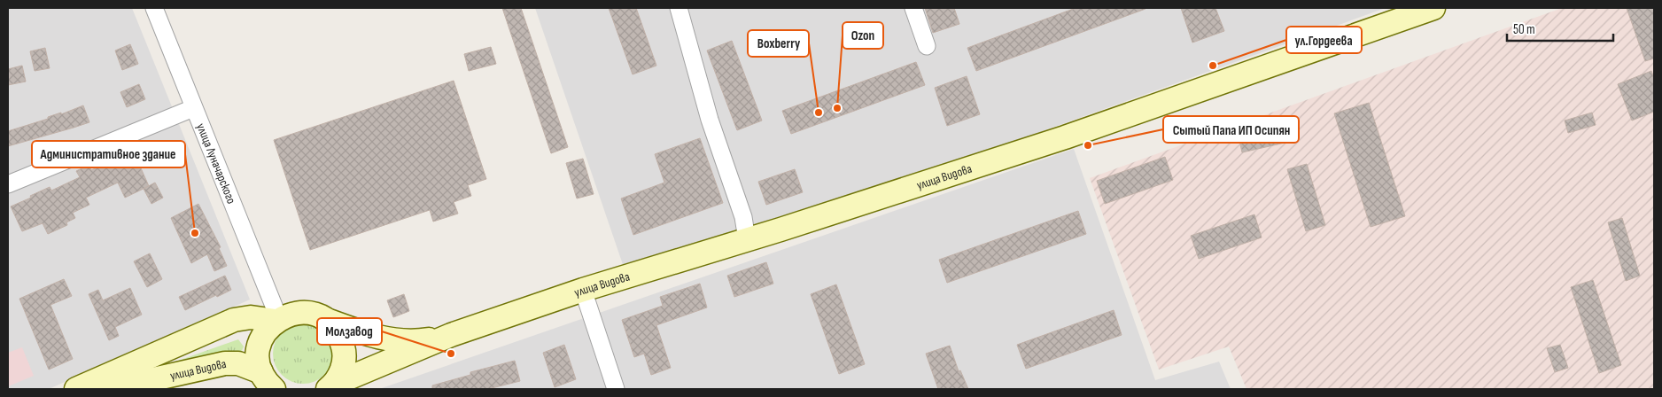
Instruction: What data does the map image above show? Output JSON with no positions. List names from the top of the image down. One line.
{"streets":{"street":["улица Луначарского","улица Видова"]},"places":["ул.Гордеева","Ozon","Boxberry","Сытый Папа ИП Осипян","Административное здание","Молзавод"],"scale_bar":"50 m"}
